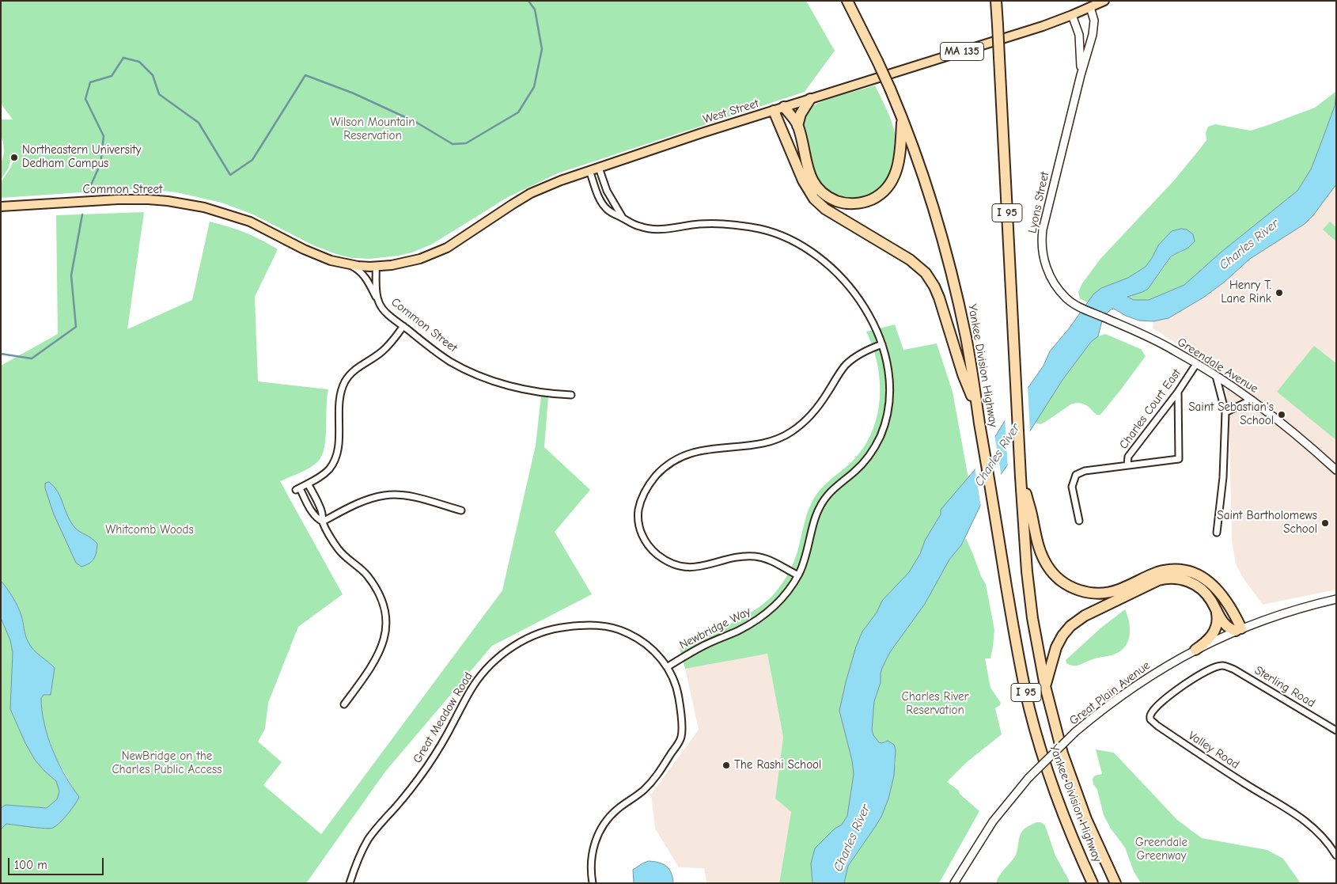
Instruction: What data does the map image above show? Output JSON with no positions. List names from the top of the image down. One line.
{"streets":{"highway":["I 95","Yankee Division Highway"],"main road":["MA 135","West Street","Common Street","Lyons Street","Greendale Avenue","Great Plain Avenue"],"street":["Charles Court East","Newbridge Way","Sterling Road","Great Meadow Road","Valley Road"]},"crossings":[["West Street","Common Street"],["West Street","Lyons Street"],["West Street","Newbridge Way"],["Lyons Street","Greendale Avenue"],["Greendale Avenue","Charles Court East"],["Newbridge Way","Great Meadow Road"],["Sterling Road","Valley Road"]],"water":["Charles River"],"parks":["Wilson Mountain Reservation","Whitcomb Woods","Charles River Reservation","NewBridge on the Charles Public Access","Greendale Greenway"],"places":["Northeastern University Dedham Campus","Henry T. Lane Rink","Saint Sebastian's School","Saint Bartholomews School","The Rashi School"],"scale_bar":"100 m"}
